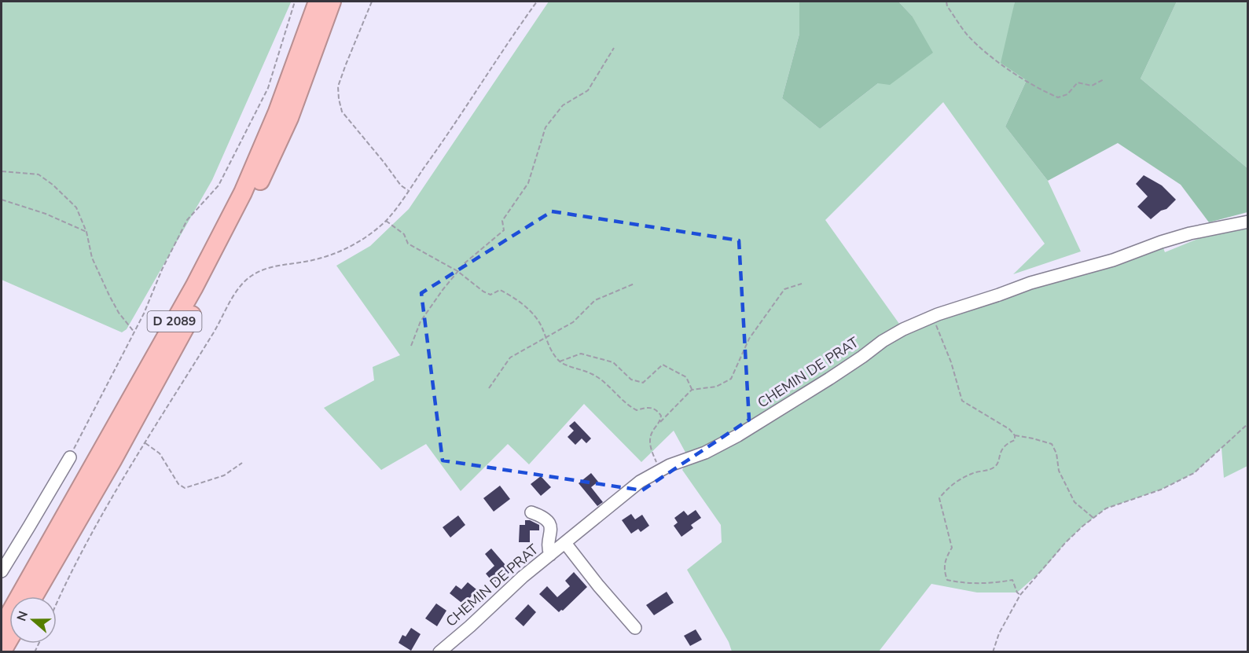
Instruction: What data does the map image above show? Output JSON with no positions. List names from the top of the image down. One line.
{"streets":{"highway":["D 2089"],"street":["CHEMIN DE PRAT"]},"north":"left"}
